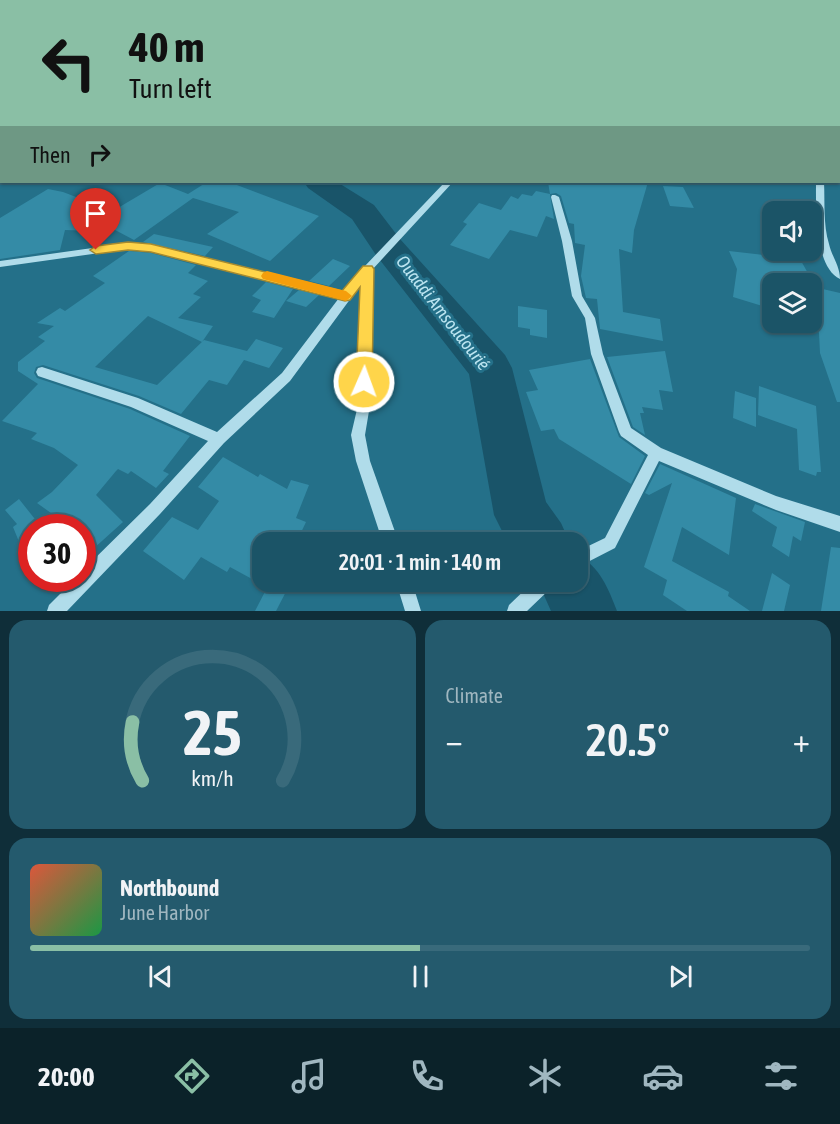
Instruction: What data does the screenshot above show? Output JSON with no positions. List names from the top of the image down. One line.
{"water":["Ouaddi Amsoudourié"],"page":{"turn":["40 m","Turn left"],"then":"Then","limit":"30","trip":"20:01 · 1 min · 140 m","tile":"Climate","heat":["−","20.5°","+"],"song":["Northbound","June Harbor"],"tabs":"20:00","gauge":["25","km/h"]}}
